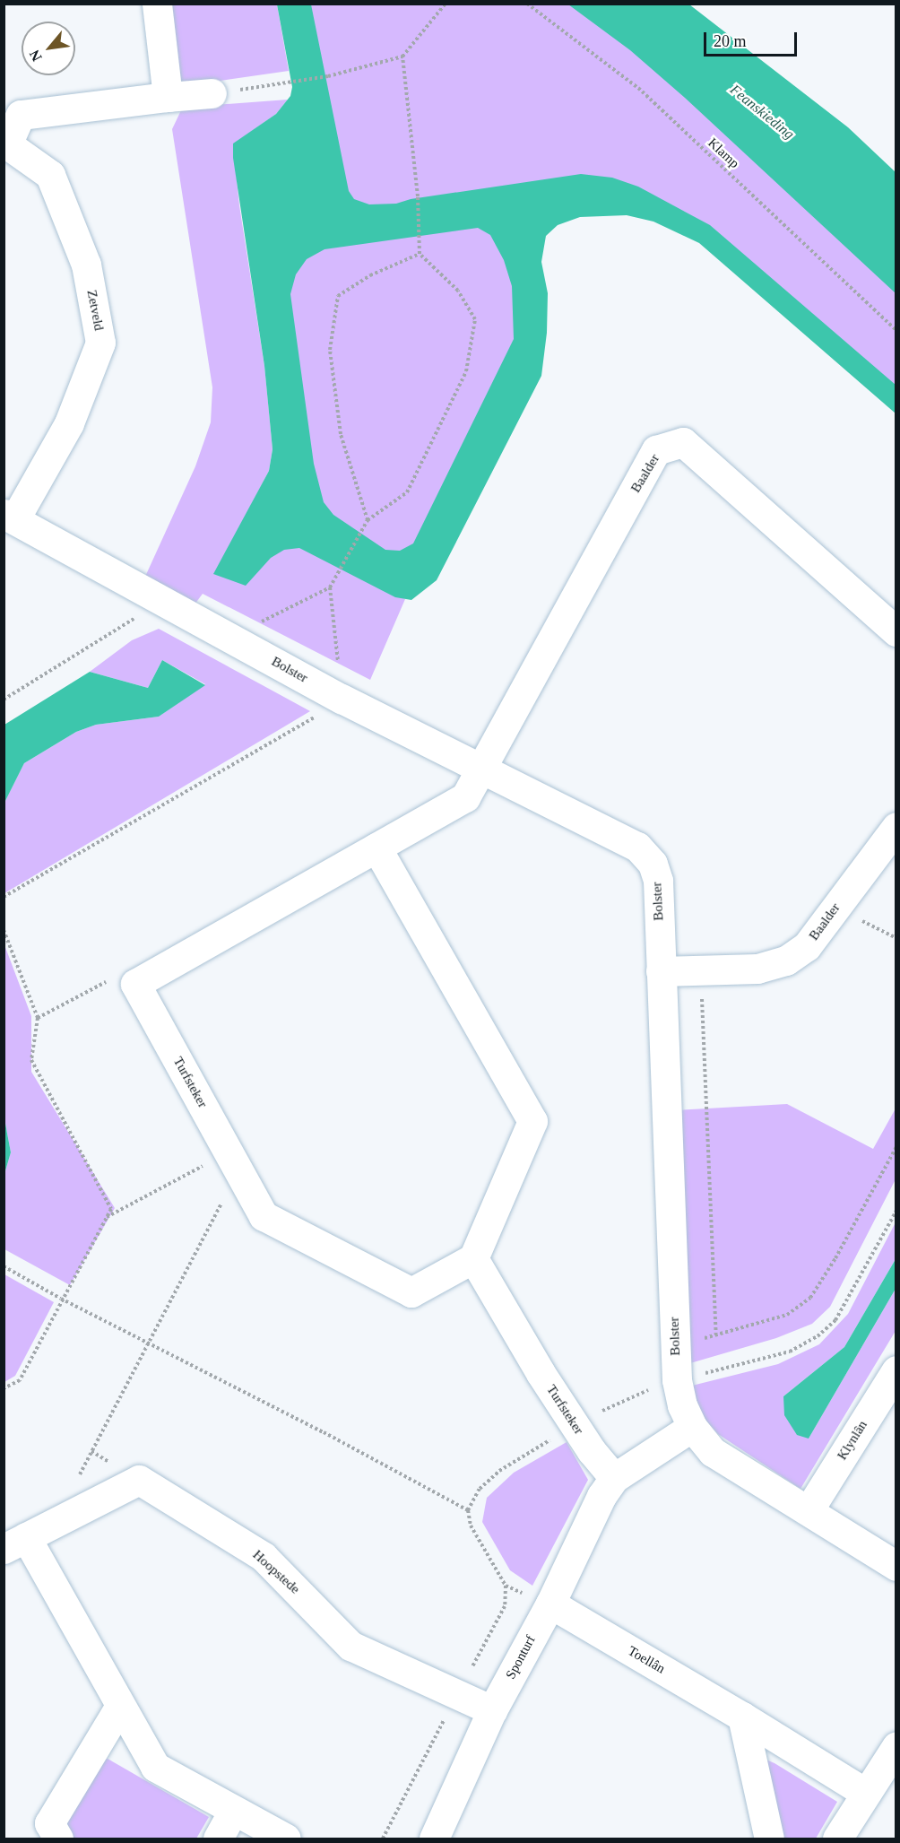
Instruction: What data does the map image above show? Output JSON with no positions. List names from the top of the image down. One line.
{"streets":{"street":["Zetveld","Baalder","Bolster","Turfsteker","Klynlân","Hoopstede","Sponturf","Toellân"],"path":["Klamp"]},"crossings":[["Zetveld","Bolster"],["Baalder","Bolster"],["Bolster","Klynlân"],["Turfsteker","Sponturf"],["Hoopstede","Sponturf"],["Sponturf","Toellân"]],"water":["Feanskieding"],"scale_bar":"20 m","north":"bottom left"}
